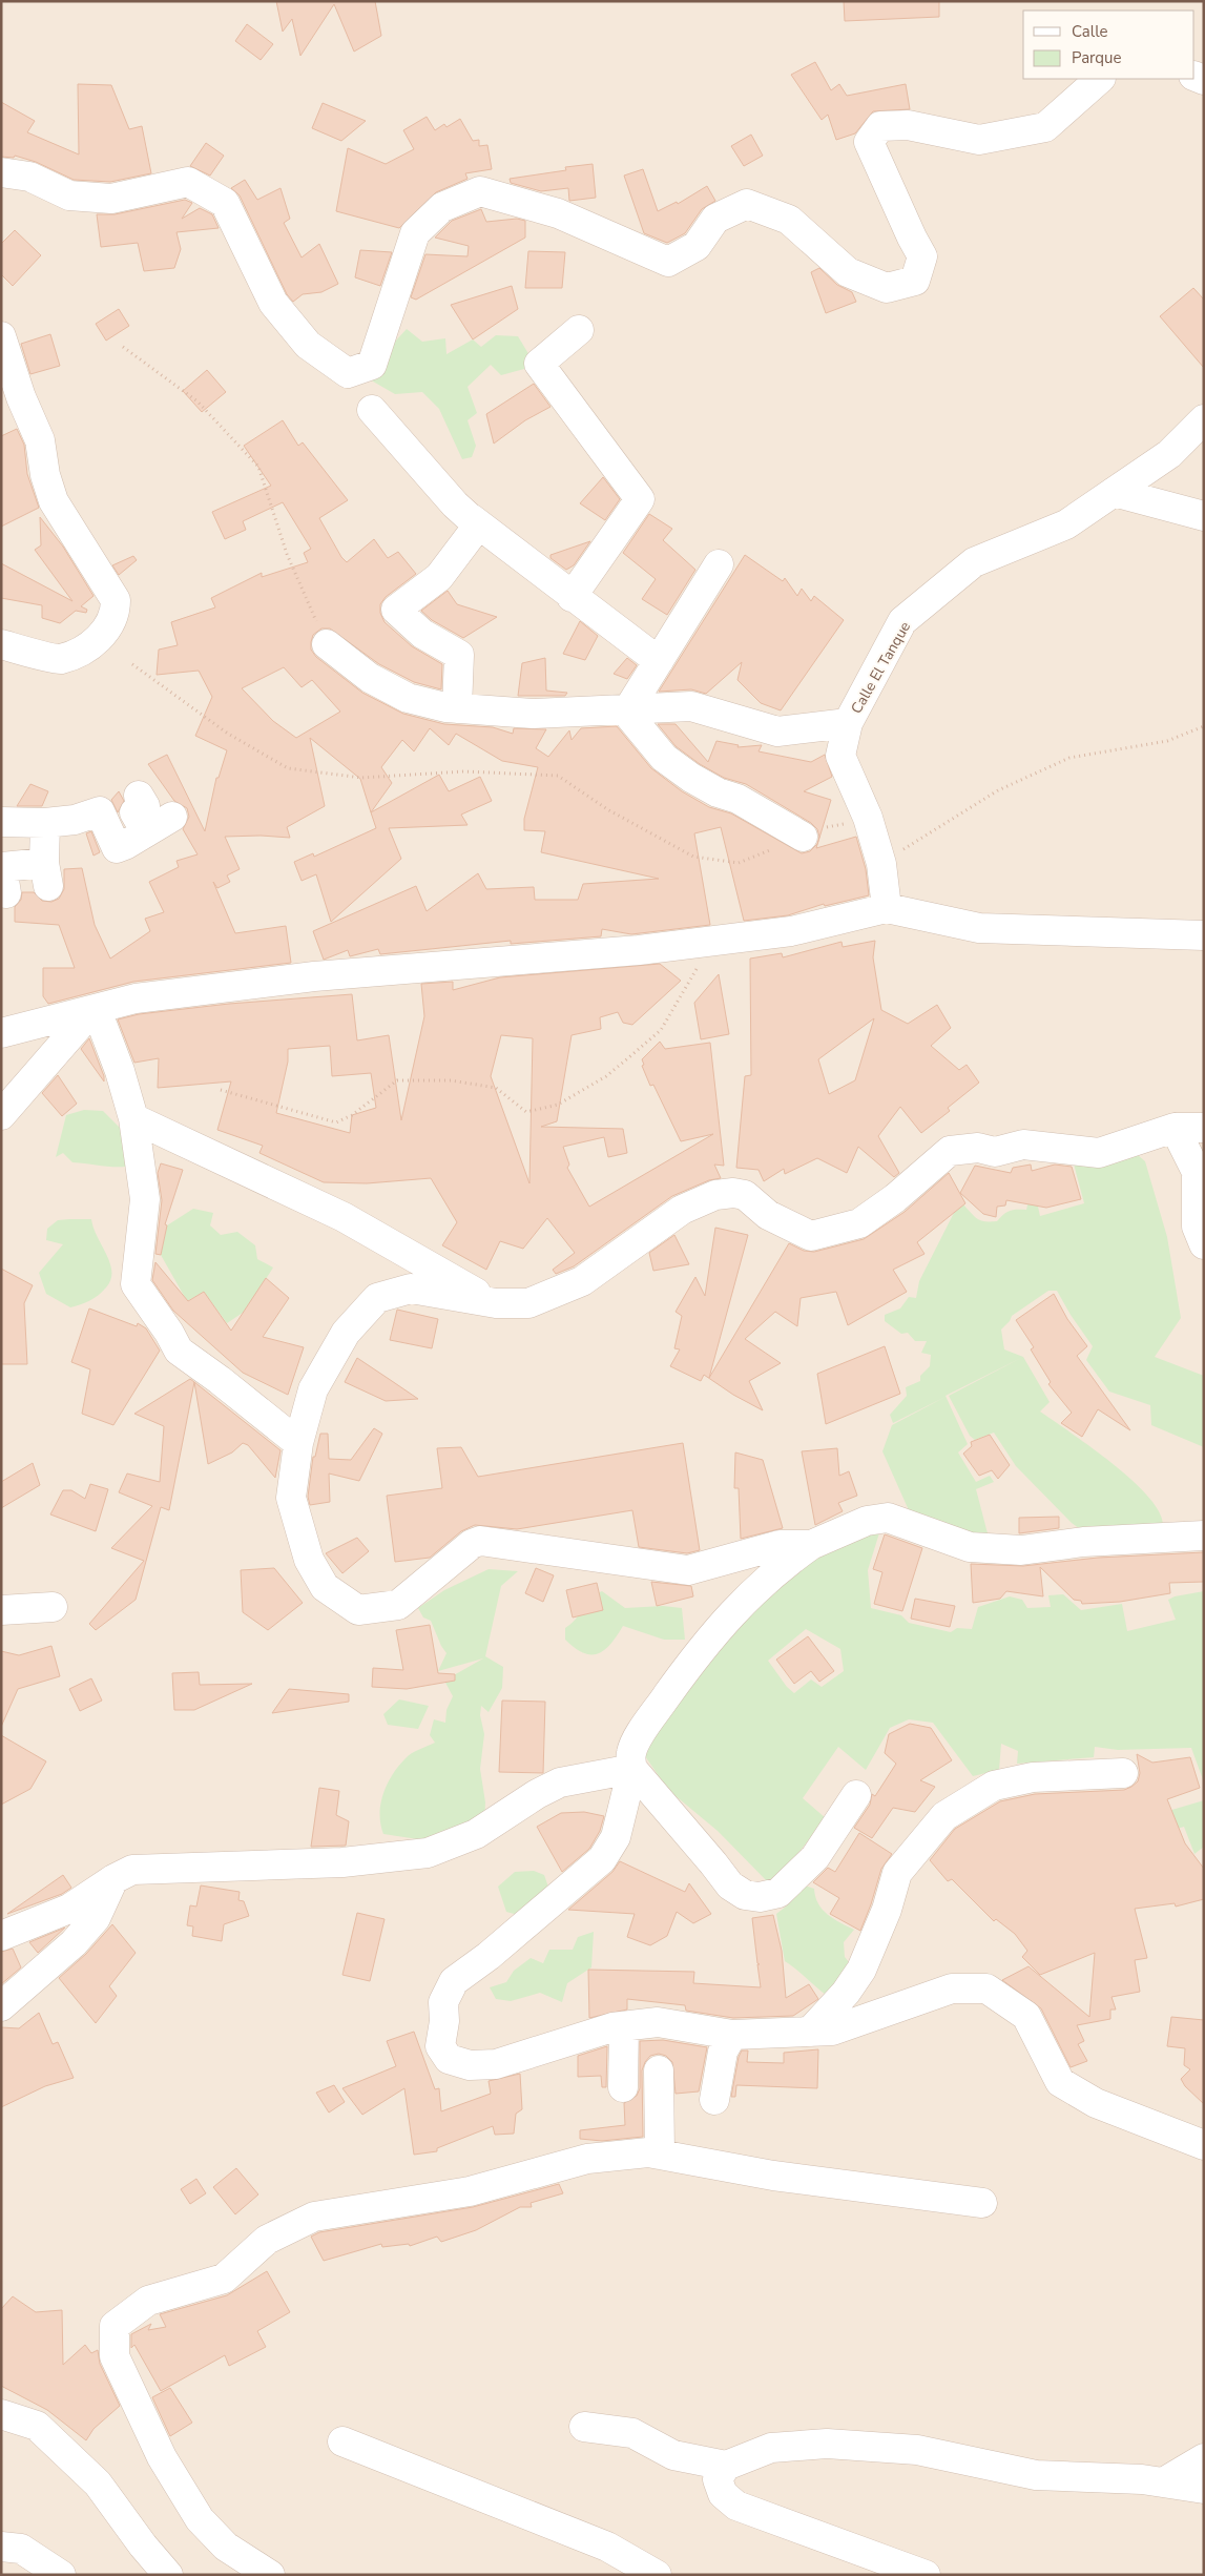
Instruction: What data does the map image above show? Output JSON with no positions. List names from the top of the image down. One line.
{"streets":{"street":["Calle El Tanque"]},"legend":["Calle","Parque"]}
